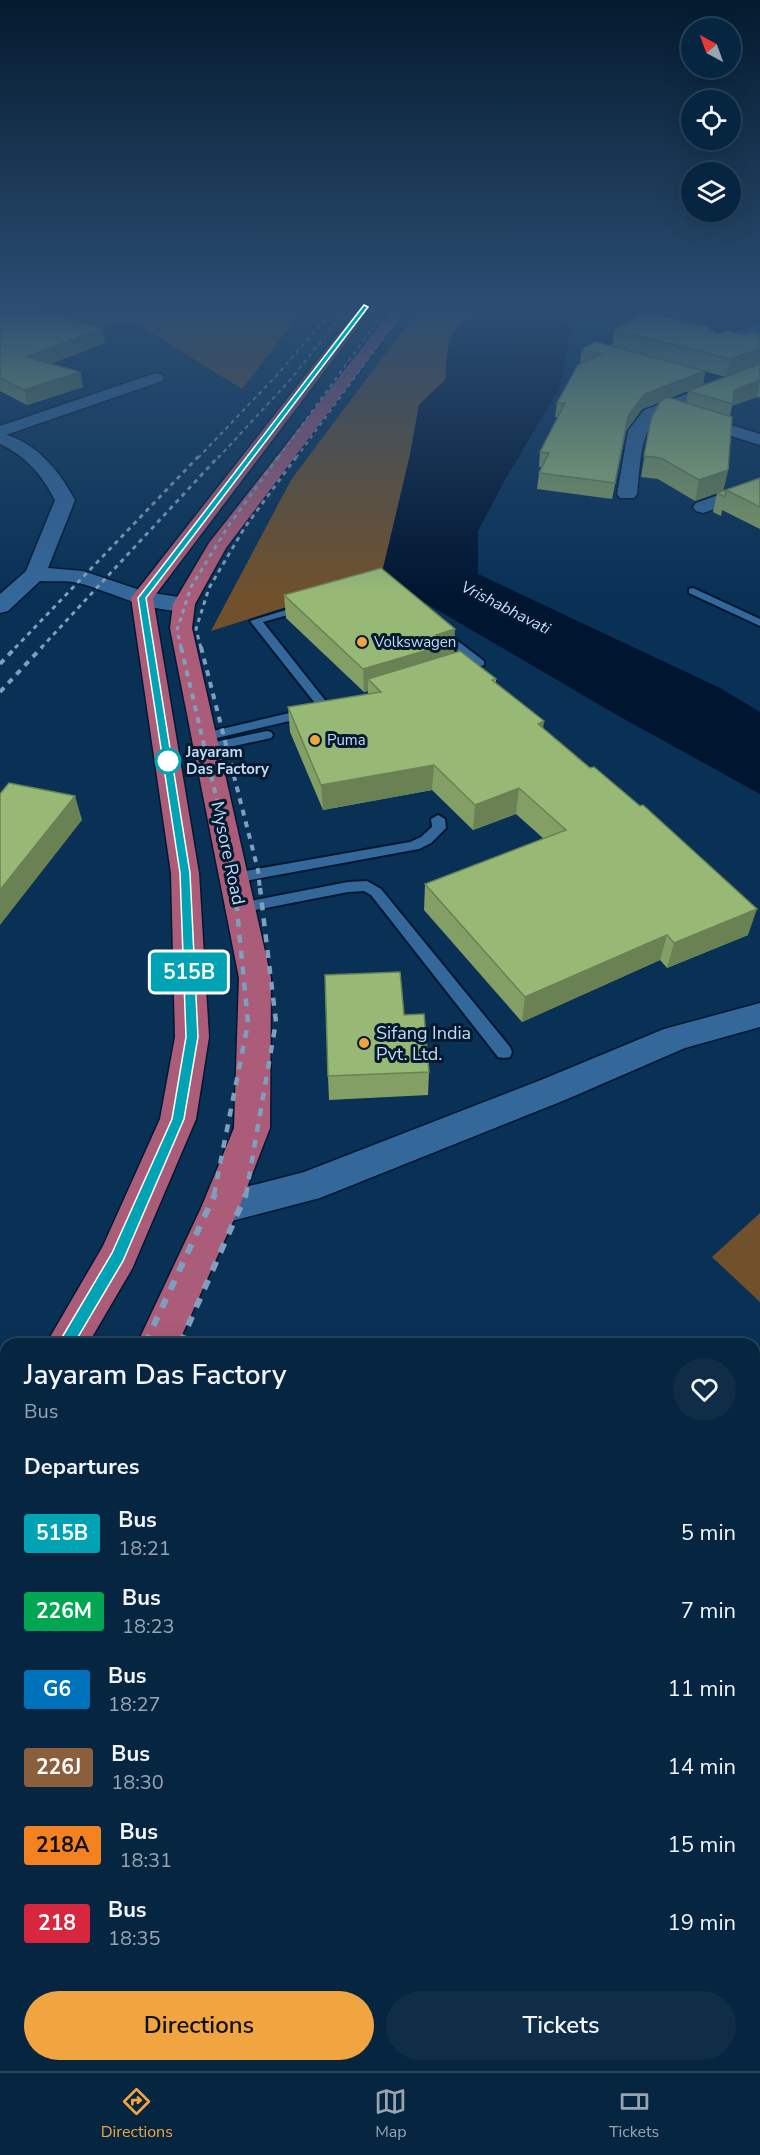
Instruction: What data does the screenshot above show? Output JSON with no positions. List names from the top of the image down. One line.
{"streets":{"highway":["Mysore Road"]},"water":["Vrishabhavati"],"places":["Volkswagen","Puma","Jayaram Das Factory","Sifang India Pvt. Ltd."],"lines":["bus line 515B"],"north":"top left","page":{"on_map":"515B","heading":[["Jayaram Das Factory","Bus"],"Departures"],"list":[{"mark":"515B","name":"Bus","note":"18:21","value":"5 min"},{"mark":"226M","name":"Bus","note":"18:23","value":"7 min"},{"mark":"G6","name":"Bus","note":"18:27","value":"11 min"},{"mark":"226J","name":"Bus","note":"18:30","value":"14 min"},{"mark":"218A","name":"Bus","note":"18:31","value":"15 min"},{"mark":"218","name":"Bus","note":"18:35","value":"19 min"}],"buttons":["Directions","Tickets"],"tabs":["Directions","Map","Tickets"]}}
